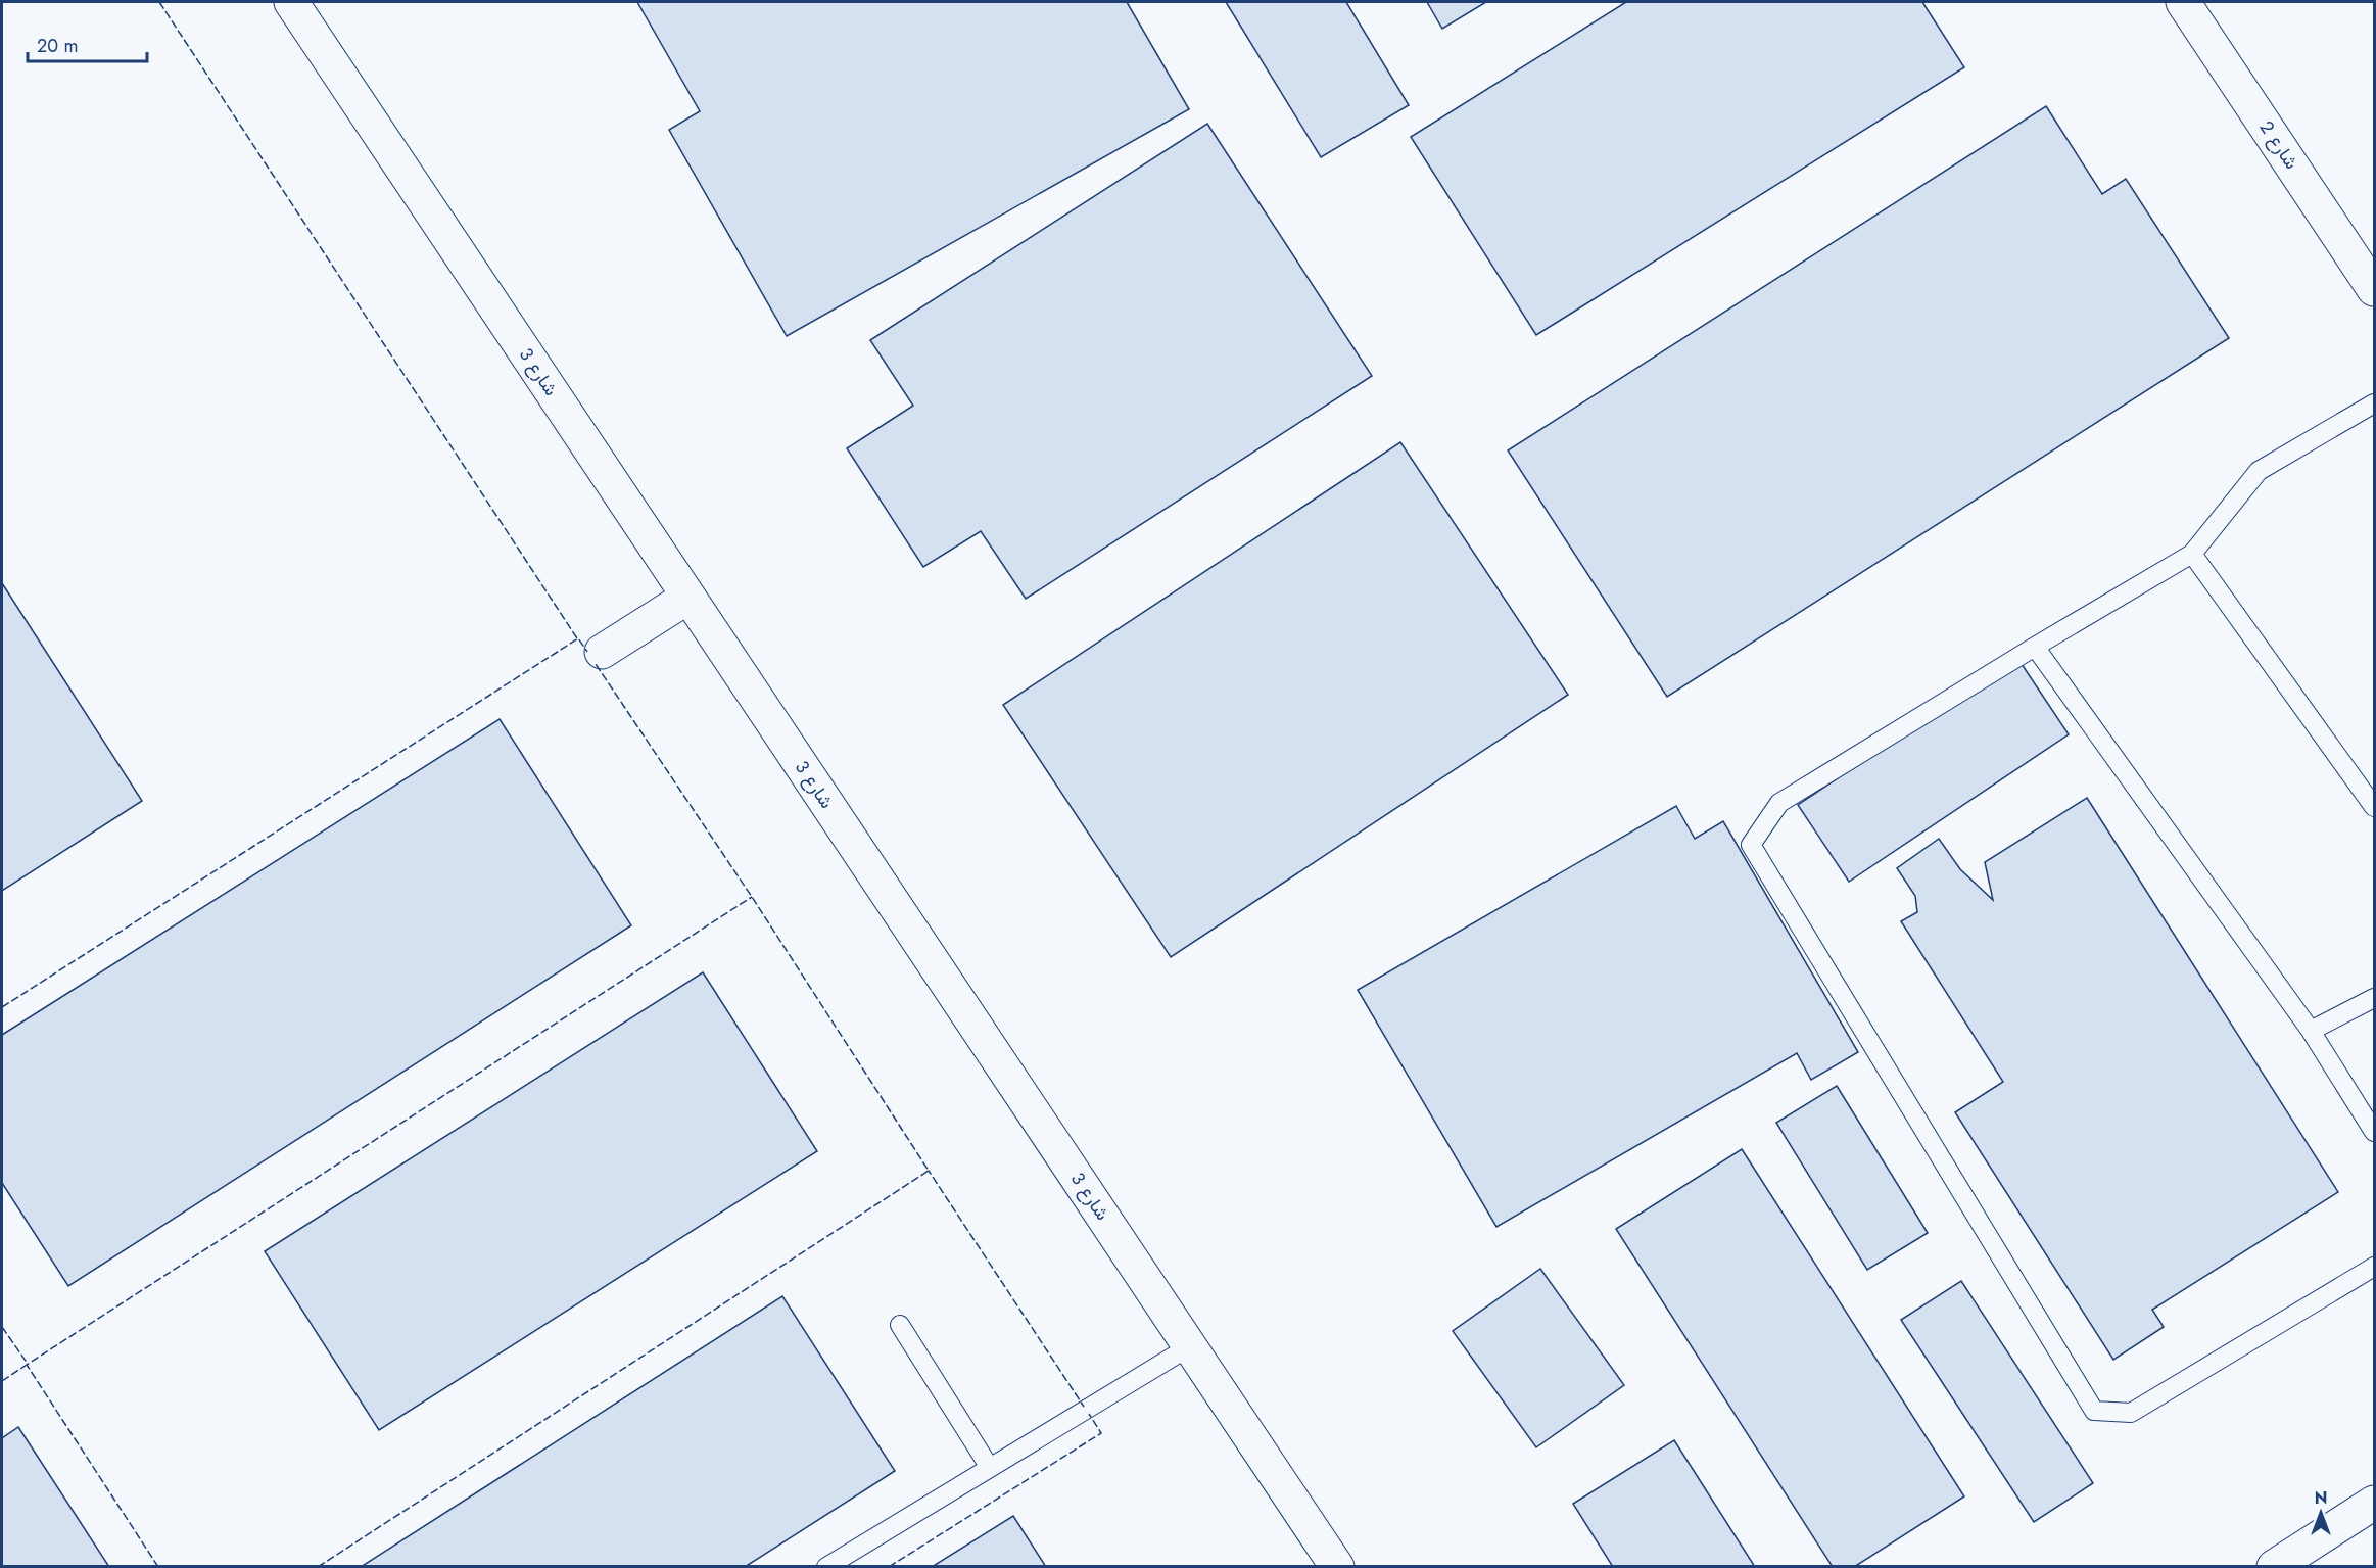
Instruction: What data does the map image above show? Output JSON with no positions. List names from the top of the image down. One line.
{"streets":{"street":["شارع 2","شارع 3"]},"scale_bar":"20 m","north":"top"}
